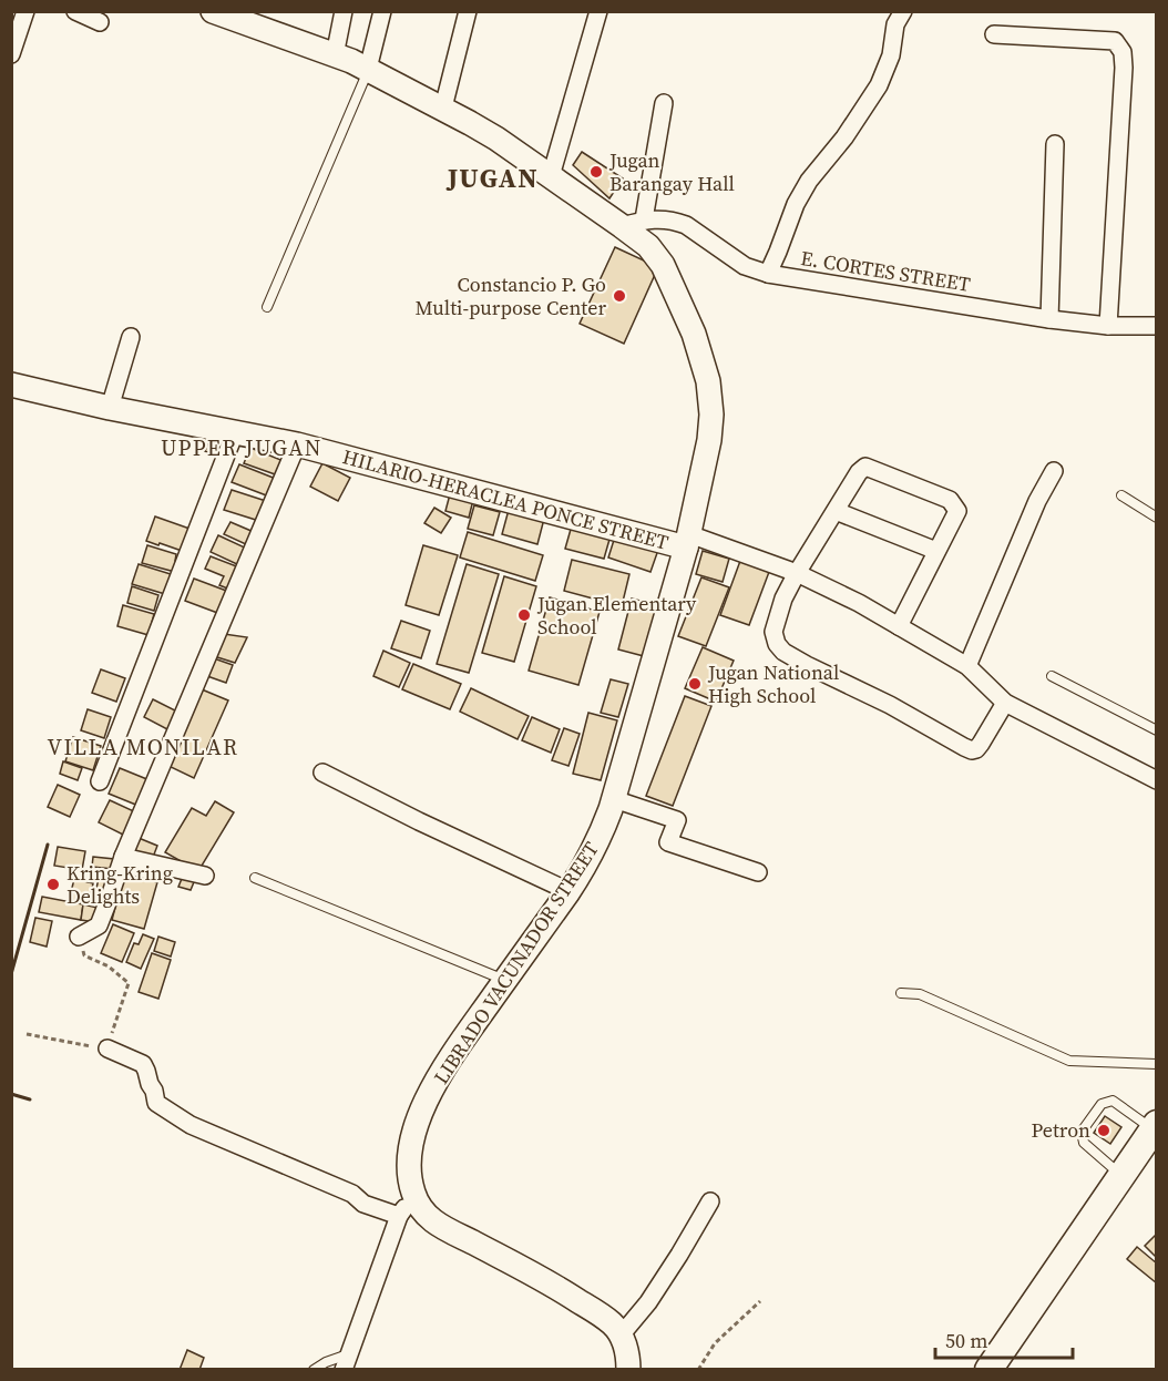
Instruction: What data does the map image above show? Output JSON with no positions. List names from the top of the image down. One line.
{"streets":{"street":["E. CORTES STREET","HILARIO-HERACLEA PONCE STREET","LIBRADO VACUNADOR STREET"]},"crossings":[["E. CORTES STREET","LIBRADO VACUNADOR STREET"],["HILARIO-HERACLEA PONCE STREET","LIBRADO VACUNADOR STREET"]],"districts":["JUGAN","UPPER JUGAN","VILLA MONILAR"],"places":["Jugan Barangay Hall","Constancio P. Go Multi-purpose Center","Jugan Elementary School","Jugan National High School","Kring-Kring Delights","Petron"],"scale_bar":"50 m"}
